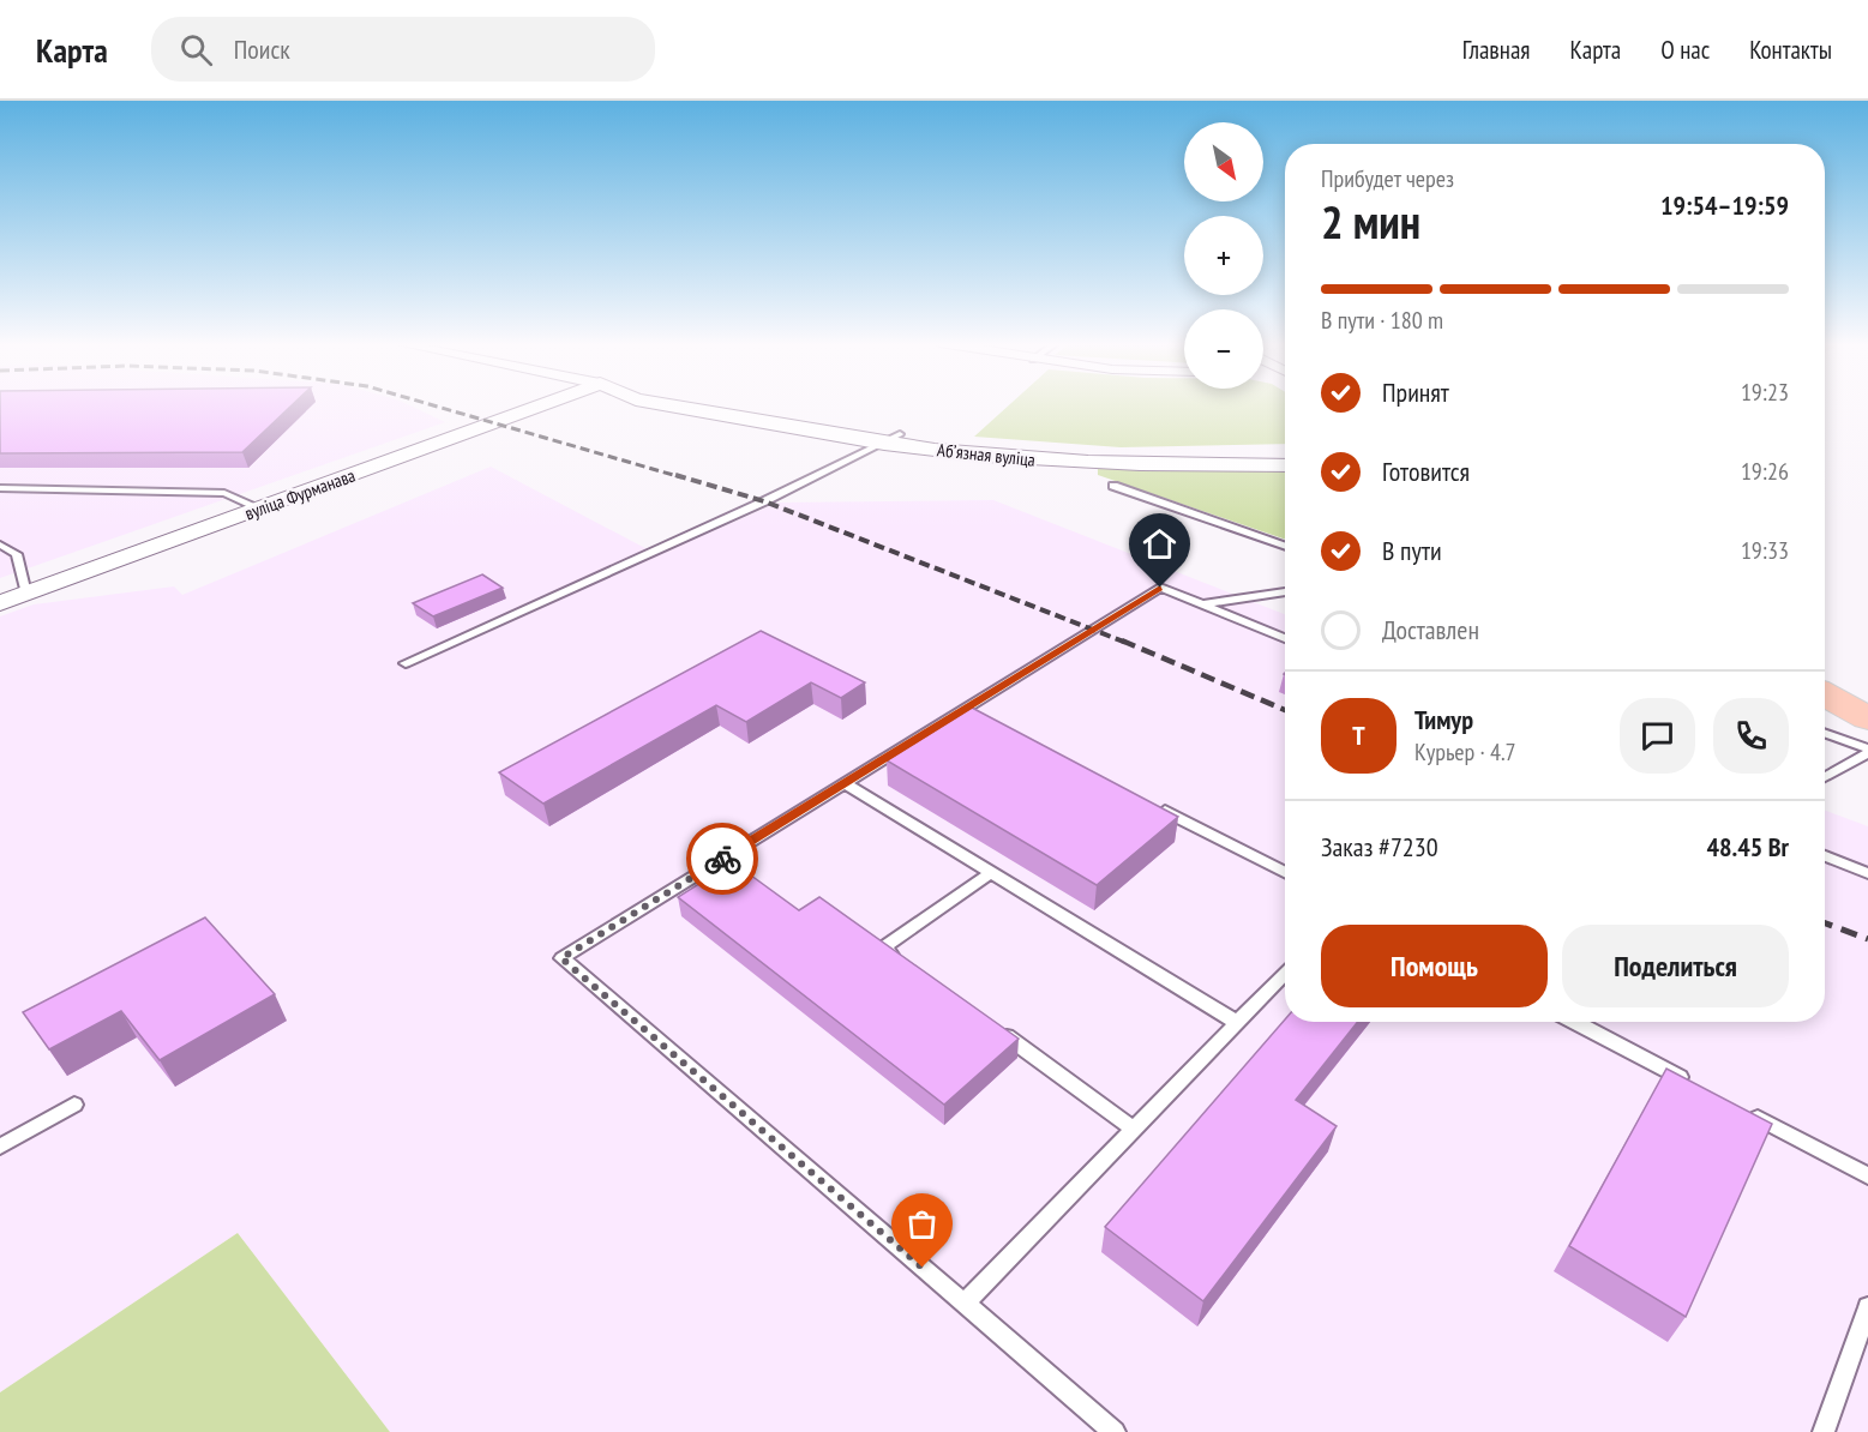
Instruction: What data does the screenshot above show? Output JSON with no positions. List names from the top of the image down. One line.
{"streets":{"street":["Абʼязная вуліца","вуліца Фурманава"]},"north":"bottom right","page":{"header":"Карта","search":"Поиск","nav":["Главная","Карта","О нас","Контакты"],"map_buttons":["+","−"],"heading":["2 мин","Прибудет через","19:54–19:59"],"panel":["Тимур","Курьер · 4.7","Заказ #7230","48.45 Br"],"bar":"В пути · 180 m","list":[["Принят","19:23"],["Готовится","19:26"],["В пути","19:33"],"Доставлен"],"round":"Т","buttons":["Помощь","Поделиться"]}}
